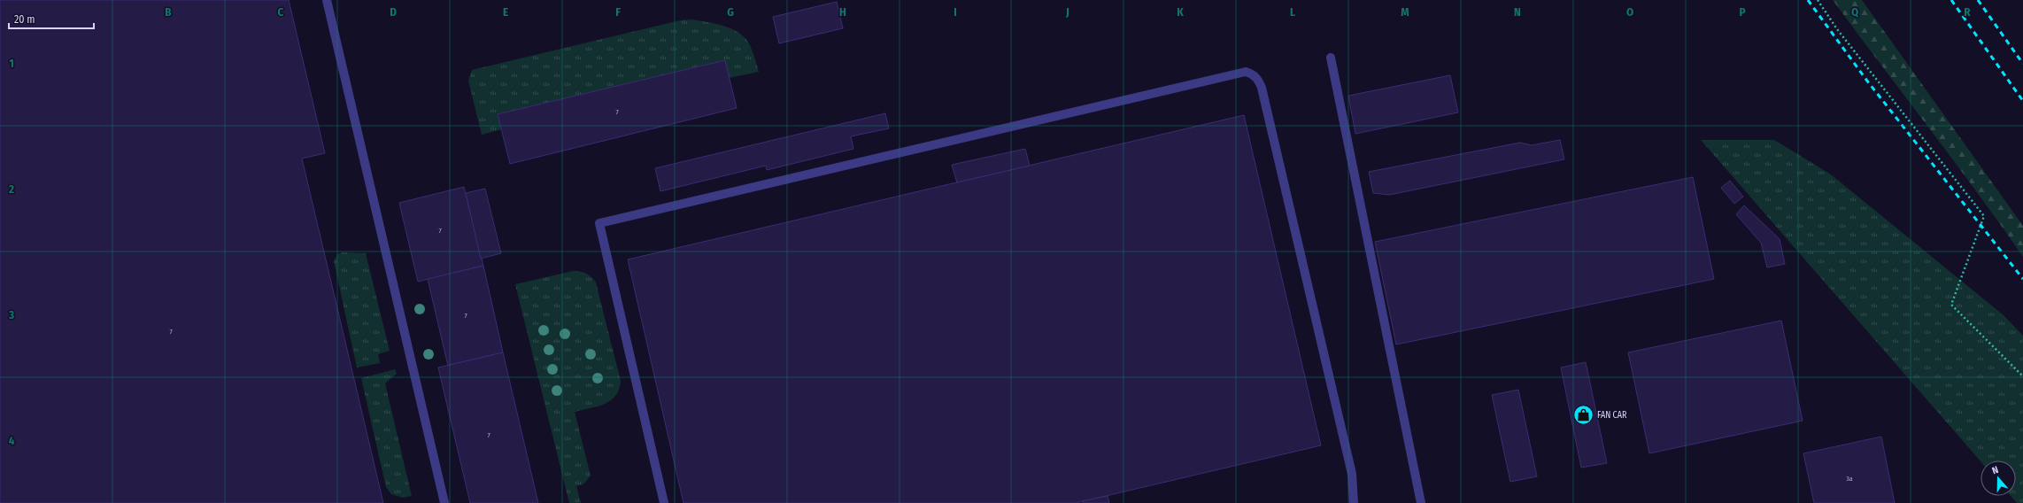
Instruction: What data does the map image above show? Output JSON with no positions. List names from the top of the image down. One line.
{"places":{"shop":["FAN CAR"]},"house_numbers":["7","7","7","7","7","3a"],"scale_bar":"20 m","north":"top","grid":{"columns":["B","C","D","E","F","G","H","I","J","K","L","M","N","O","P","Q","R"],"rows":["1","2","3","4"]}}
